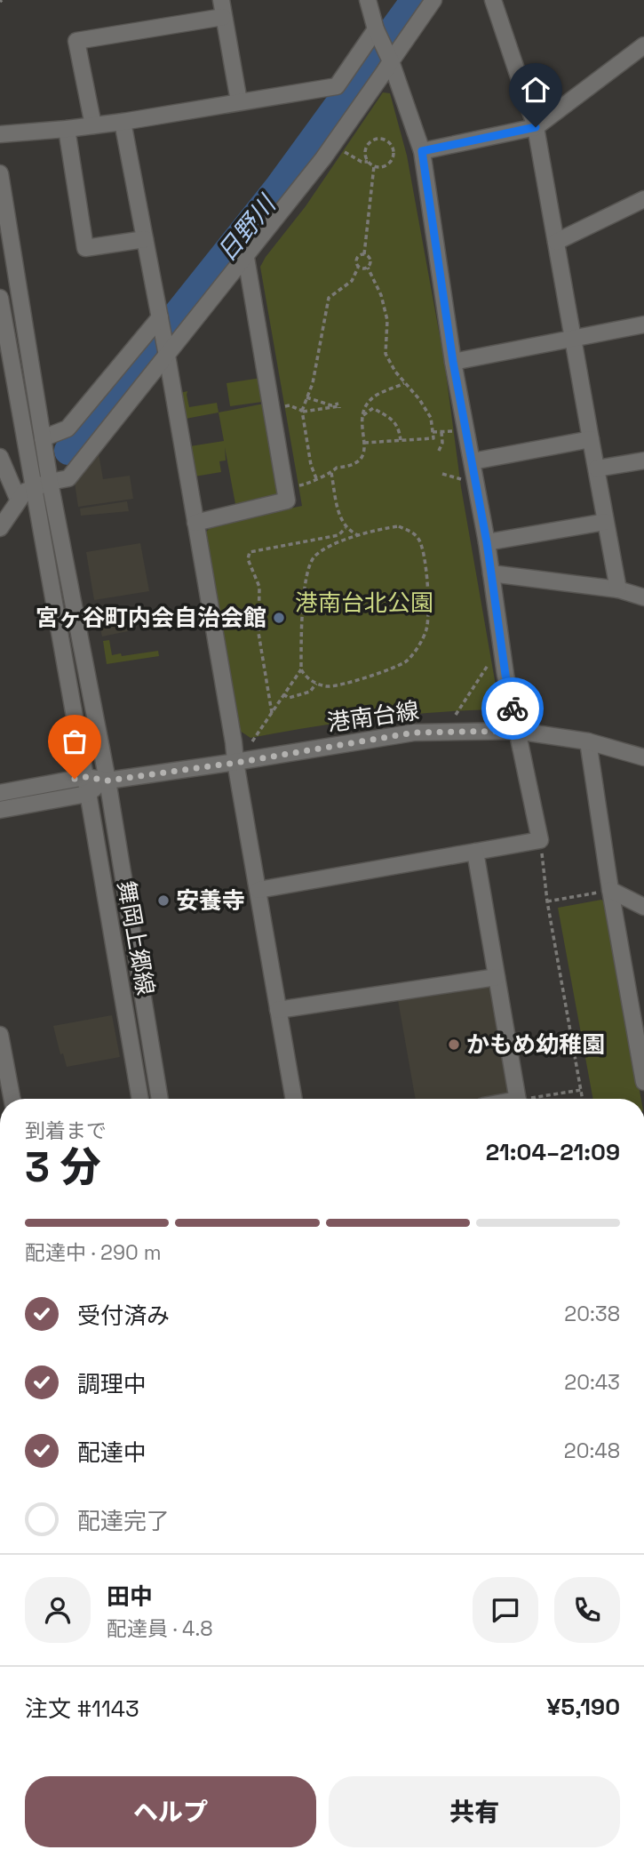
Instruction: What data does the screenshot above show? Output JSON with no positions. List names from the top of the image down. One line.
{"streets":{"street":["港南台線","舞岡上郷線"]},"crossings":[["港南台線","舞岡上郷線"]],"water":["日野川"],"parks":["港南台北公園"],"places":["宮ヶ谷町内会自治会館","安養寺","かもめ幼稚園"],"page":{"heading":["3 分","到着まで","21:04–21:09"],"panel":["田中","配達員 · 4.8","注文 #1143","¥5,190"],"bar":"配達中 · 290 m","list":[["受付済み","20:38"],["調理中","20:43"],["配達中","20:48"],"配達完了"],"buttons":["ヘルプ","共有"]}}
